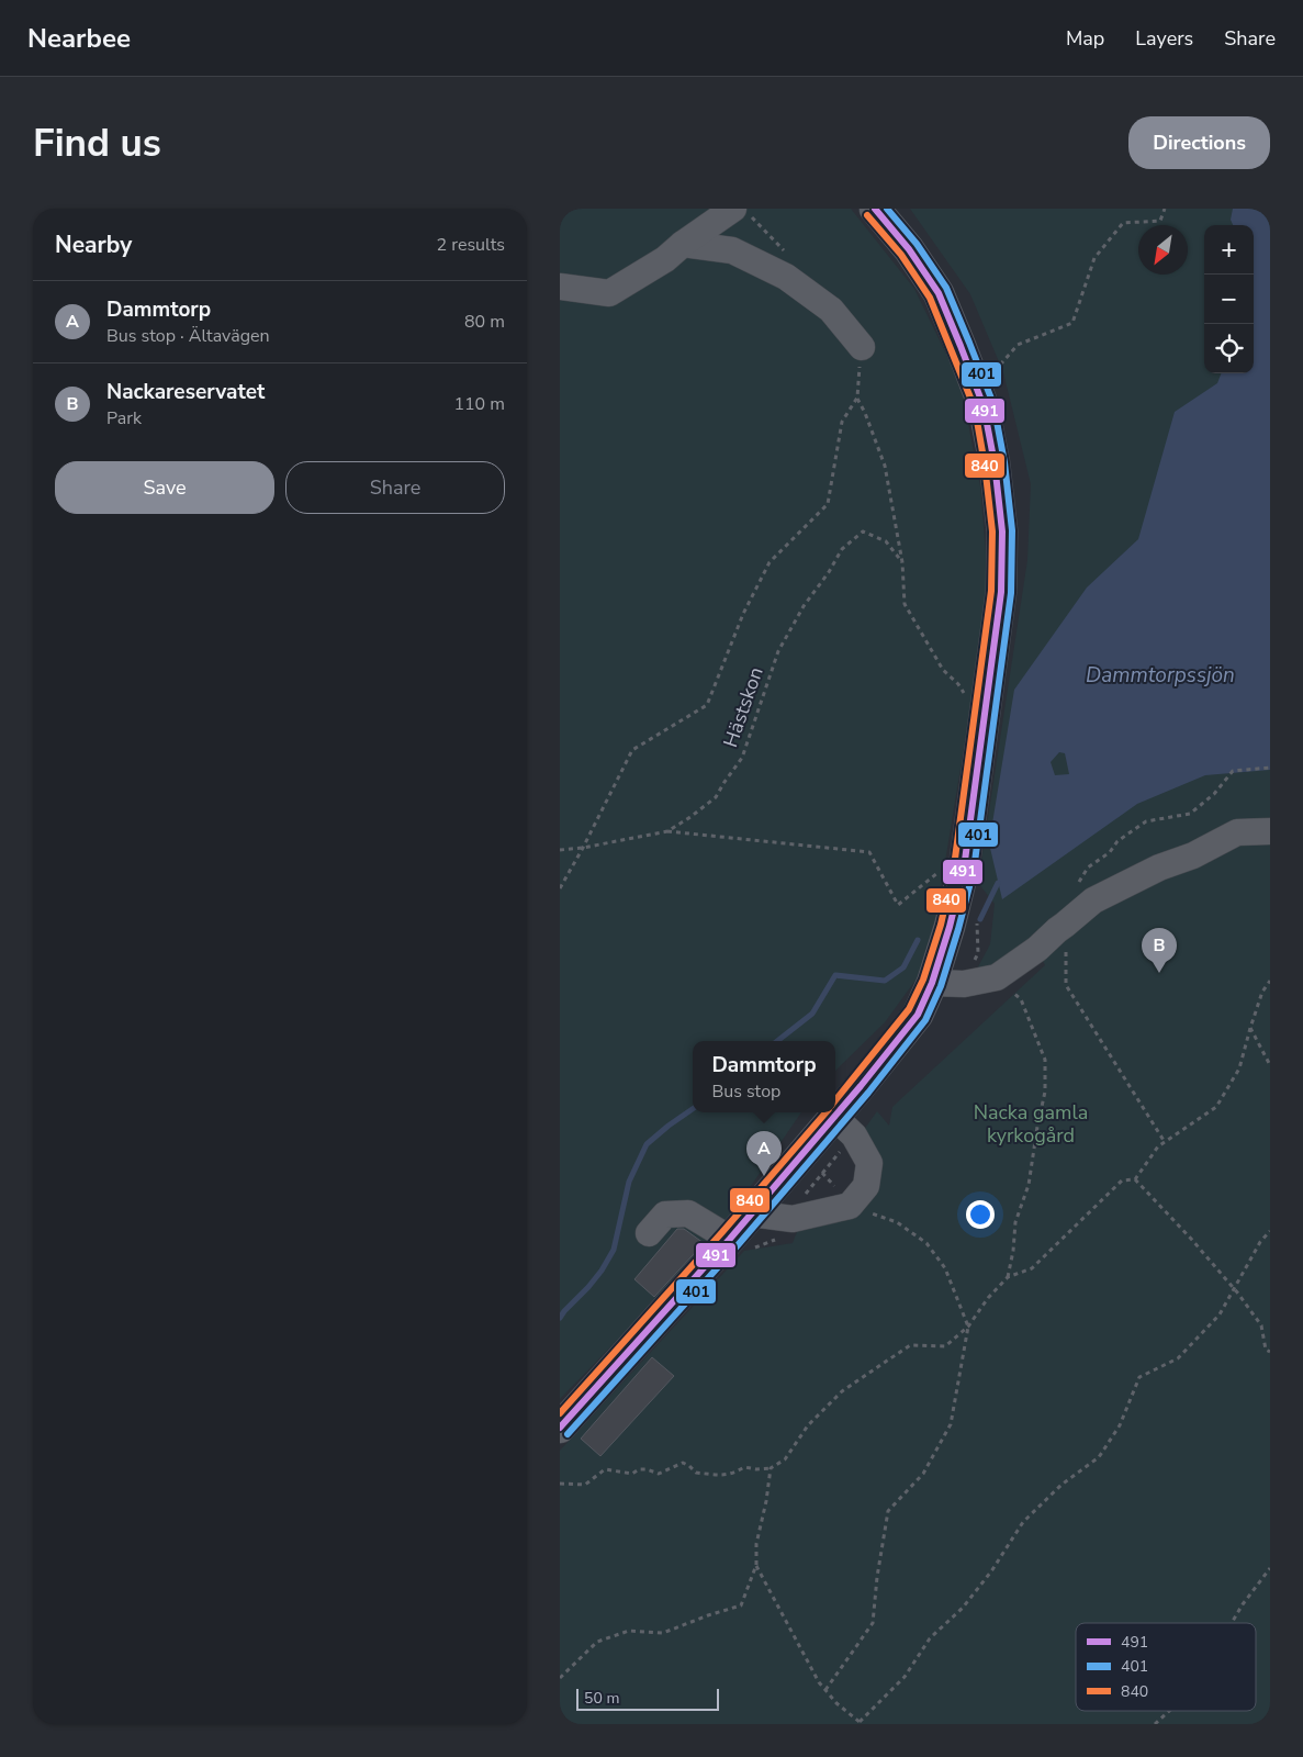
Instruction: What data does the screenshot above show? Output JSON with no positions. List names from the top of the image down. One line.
{"streets":{"path":["Hästskon"]},"water":["Dammtorpssjön"],"parks":["Nacka gamla kyrkogård"],"lines":["transit line 491","transit line 401","transit line 840"],"legend":["491","401","840"],"scale_bar":"50 m","north":"bottom left","page":{"header":"Nearbee","nav":["Map","Layers","Share"],"buttons":["Directions",["Save","Share"]],"title":"Find us","heading":["Nearby","2 results"],"map_buttons":["+","−"],"list":[{"mark":"A","name":"Dammtorp","note":"Bus stop · Ältavägen","value":"80 m"},{"mark":"B","name":"Nackareservatet","note":"Park","value":"110 m"}],"pins":["B","A"],"popup":["Dammtorp","Bus stop"],"scale":"50 m"}}
